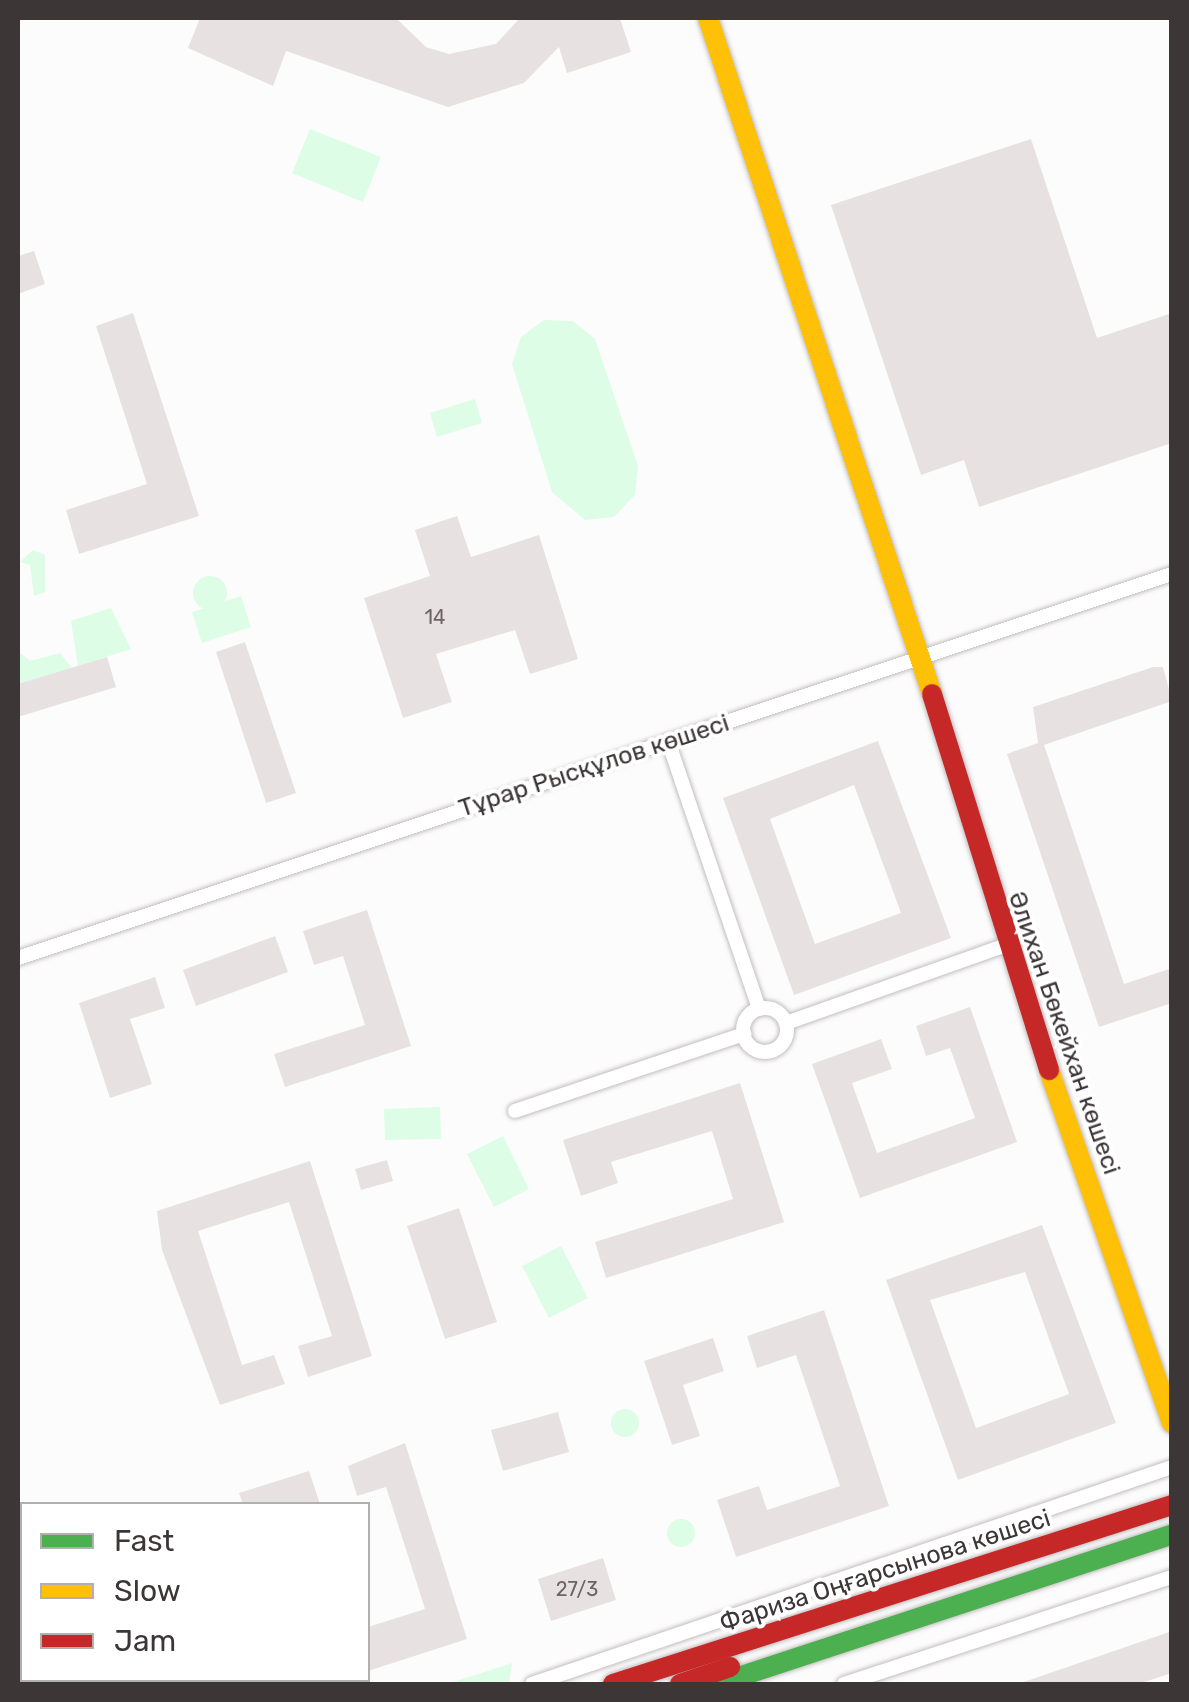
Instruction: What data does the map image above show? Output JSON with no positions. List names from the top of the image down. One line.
{"streets":{"street":["Тұрар Рысқұлов көшесі","Әлихан Бөкейхан көшесі","Фариза Оңғарсынова көшесі"]},"crossings":[["Тұрар Рысқұлов көшесі","Әлихан Бөкейхан көшесі"]],"house_numbers":["14","27/3"],"legend":["Fast","Slow","Jam"]}
